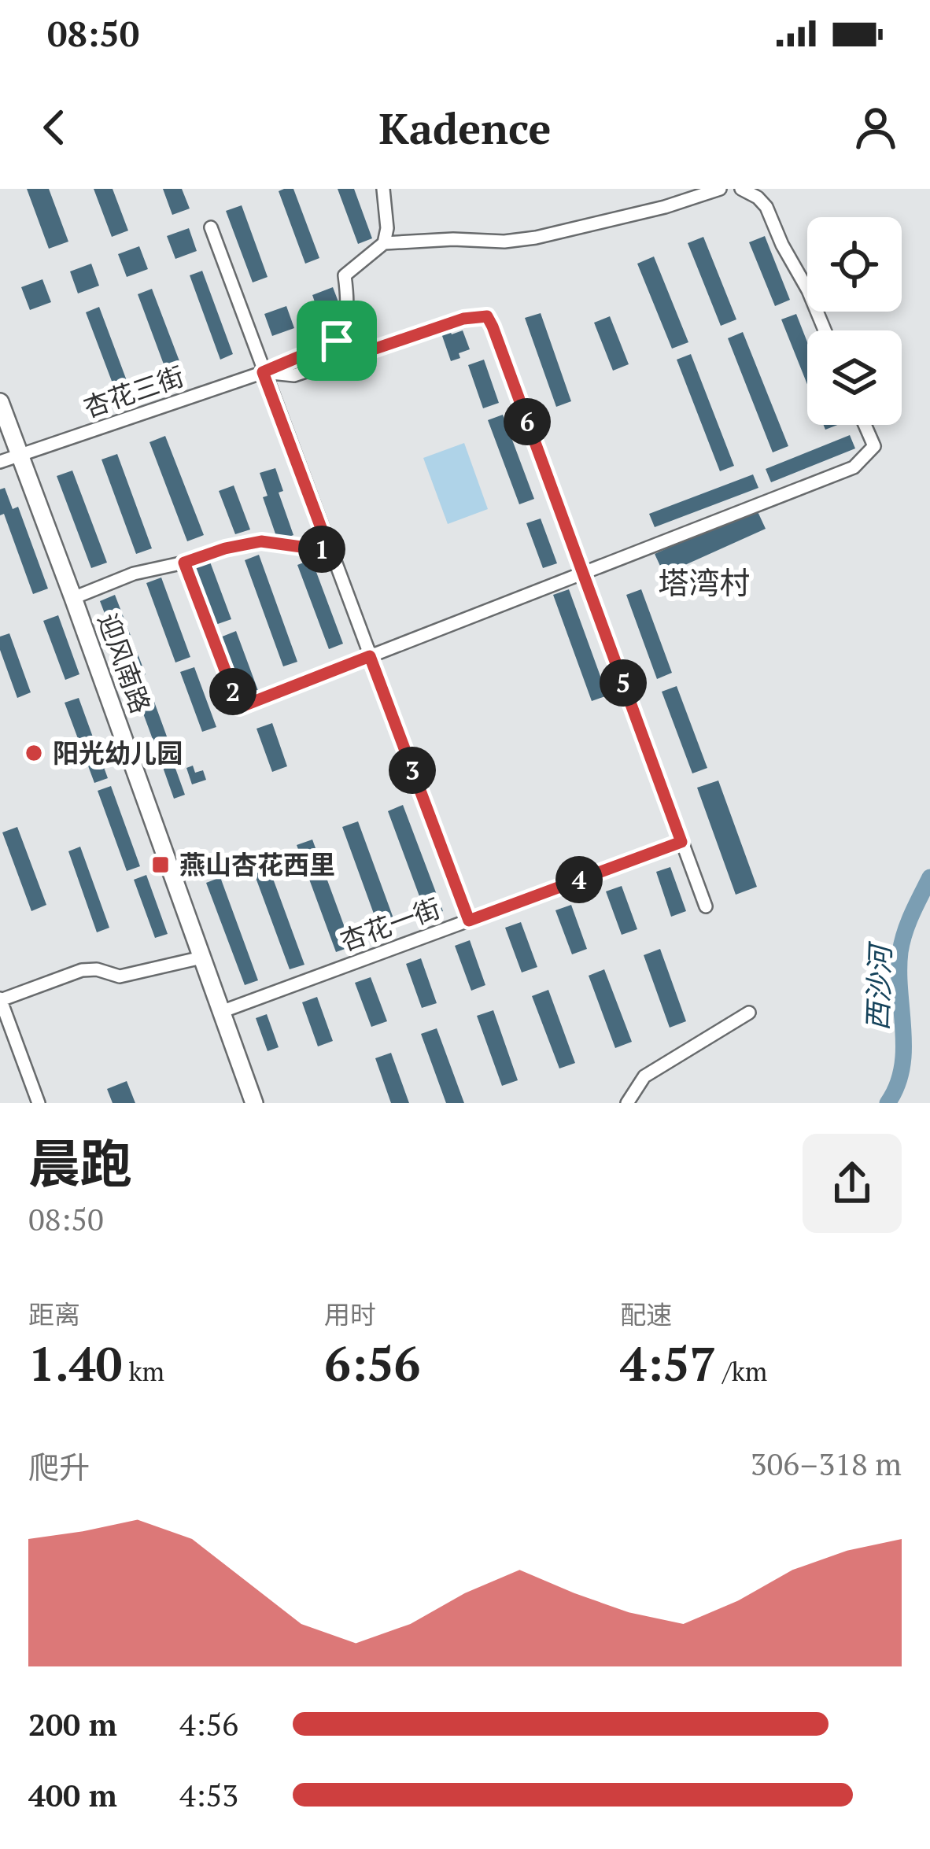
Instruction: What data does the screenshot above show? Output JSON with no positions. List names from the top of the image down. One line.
{"streets":{"street":["杏花三街","迎风南路","杏花一街"]},"crossings":[["杏花三街","迎风南路"],["迎风南路","杏花一街"]],"districts":["塔湾村"],"water":["西沙河"],"places":{"other":["阳光幼儿园"],"transit":["燕山杏花西里"]},"page":{"status":"08:50","header":"Kadence","pins":["6","1","5","2","3","4"],"heading":["晨跑","08:50"],"stats":[["距离","1.40 km"],["用时","6:56"],["配速","4:57 /km"]],"chart":["爬升","306–318 m"],"list":[{"name":"200 m","note":"4:56"},{"name":"400 m","note":"4:53"}]}}
